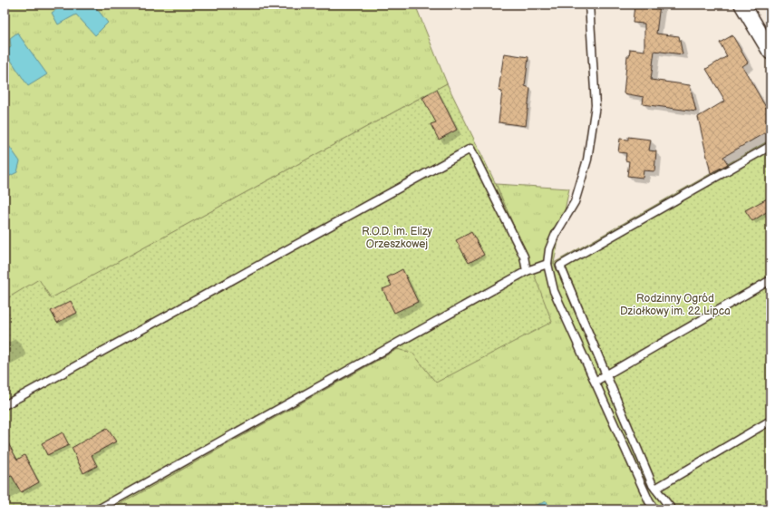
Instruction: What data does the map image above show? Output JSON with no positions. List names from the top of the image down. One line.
{"parks":["R.O.D. im. Elizy Orzeszkowej","Rodzinny Ogród Działkowy im. 22 Lipca"]}
